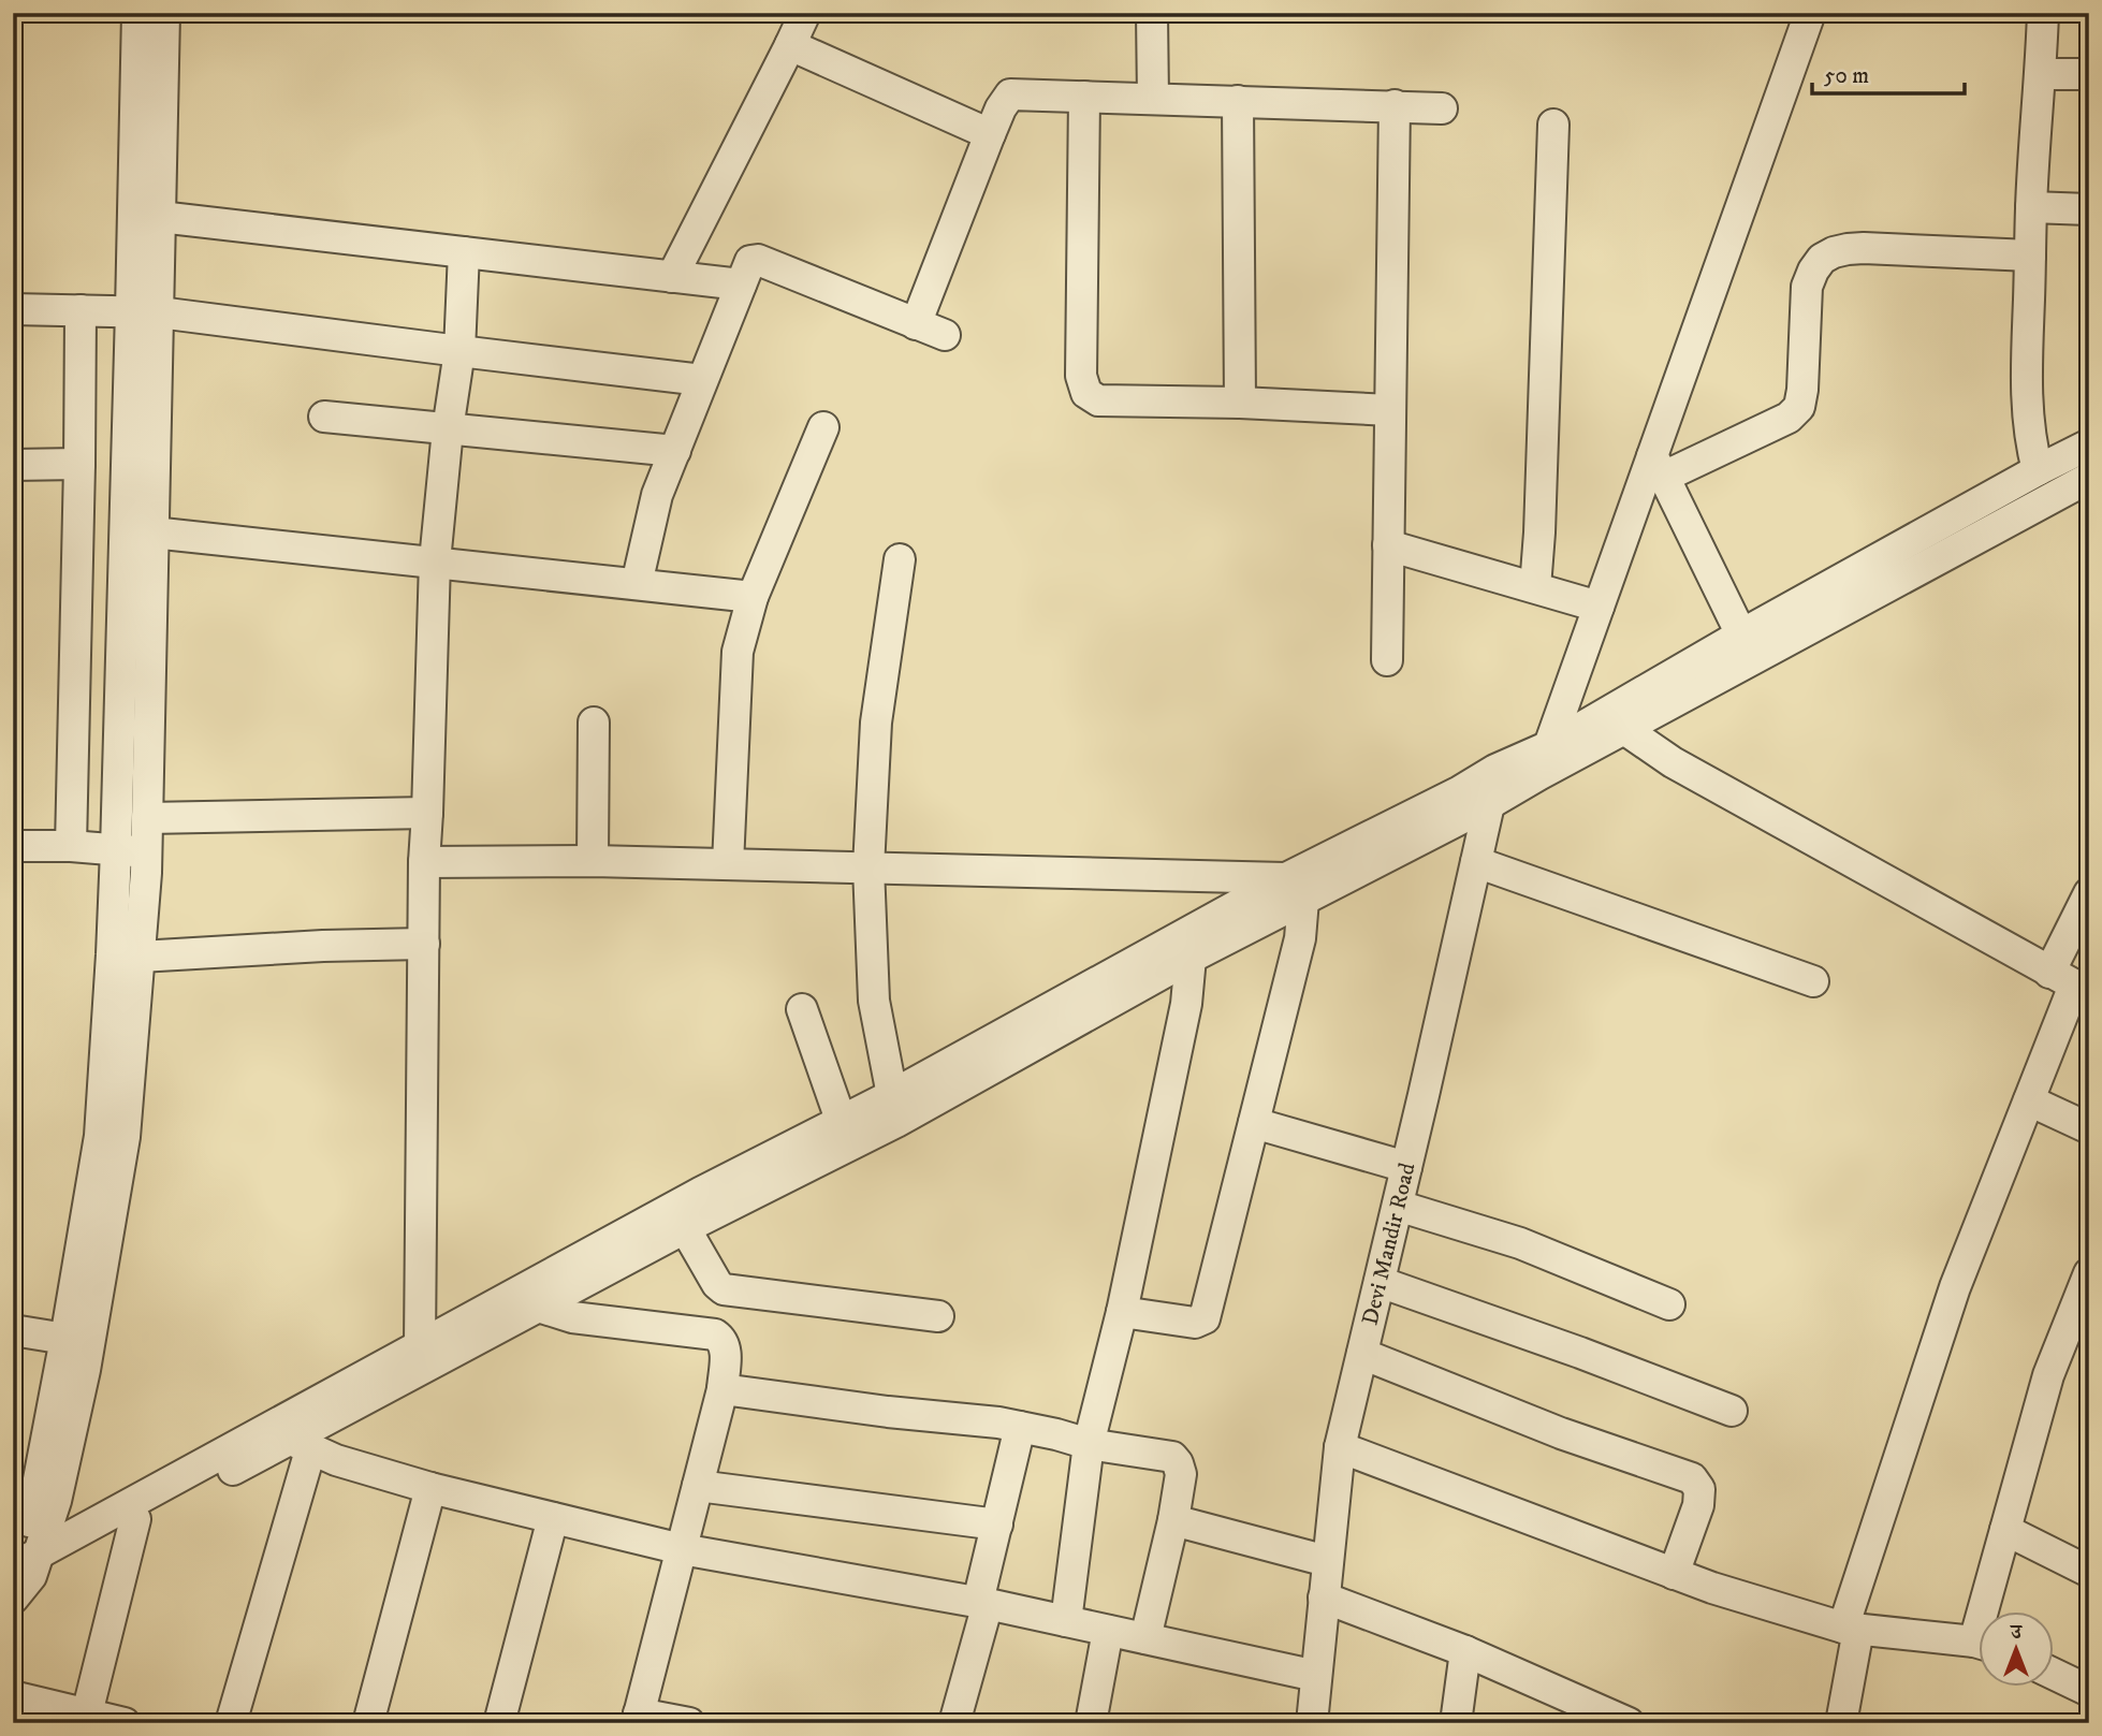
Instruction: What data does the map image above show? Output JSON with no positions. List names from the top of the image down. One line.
{"streets":{"street":["Devi Mandir Road"]},"scale_bar":"50 m","north":"top"}
